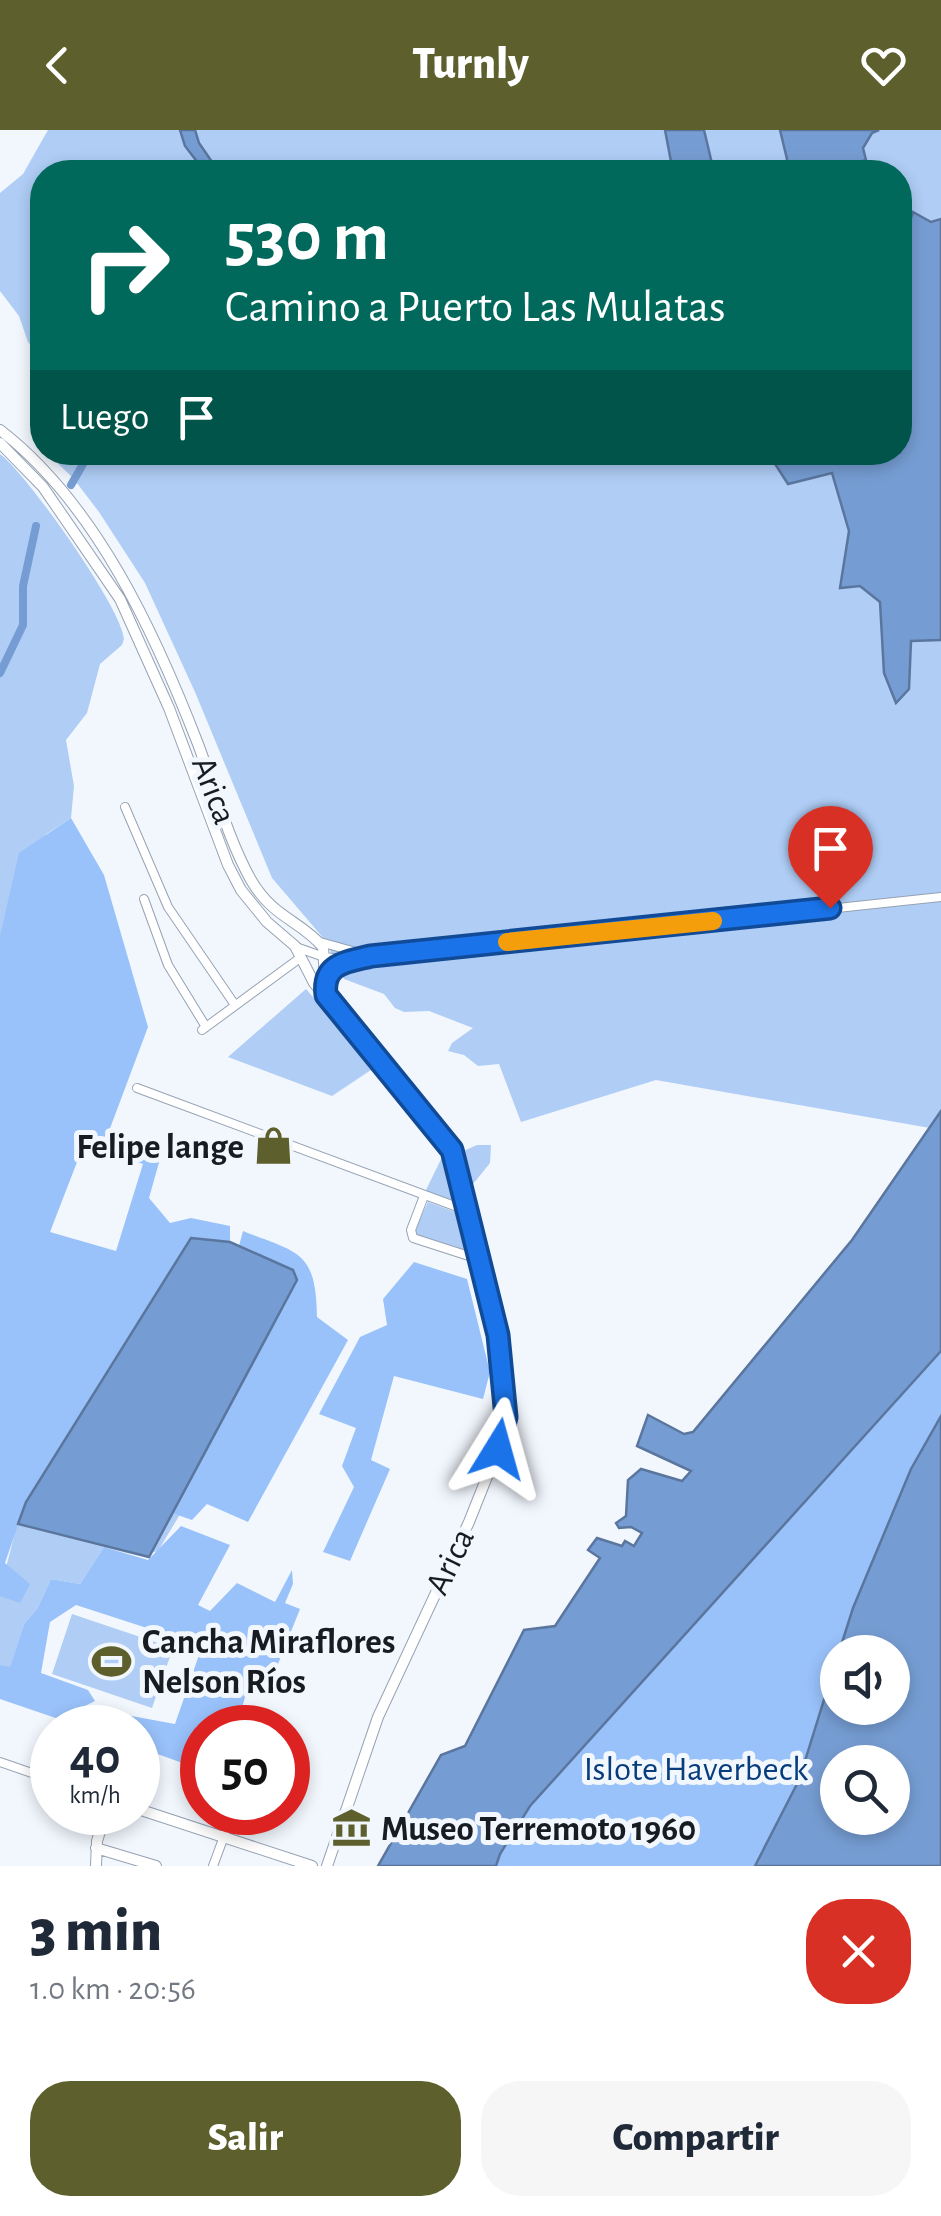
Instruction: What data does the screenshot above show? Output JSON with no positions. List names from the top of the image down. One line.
{"streets":{"main road":["Arica"]},"parks":["Islote Haverbeck"],"places":{"shop":["Felipe lange"],"sports":["Cancha Miraflores Nelson Ríos"],"museum":["Museo Terremoto 1960"]},"page":{"header":"Turnly","turn":["530 m","Camino a Puerto Las Mulatas"],"then":"Luego","speed":"40 km/h","limit":"50","heading":["3 min","1.0 km · 20:56"],"buttons":["Salir","Compartir"]}}
